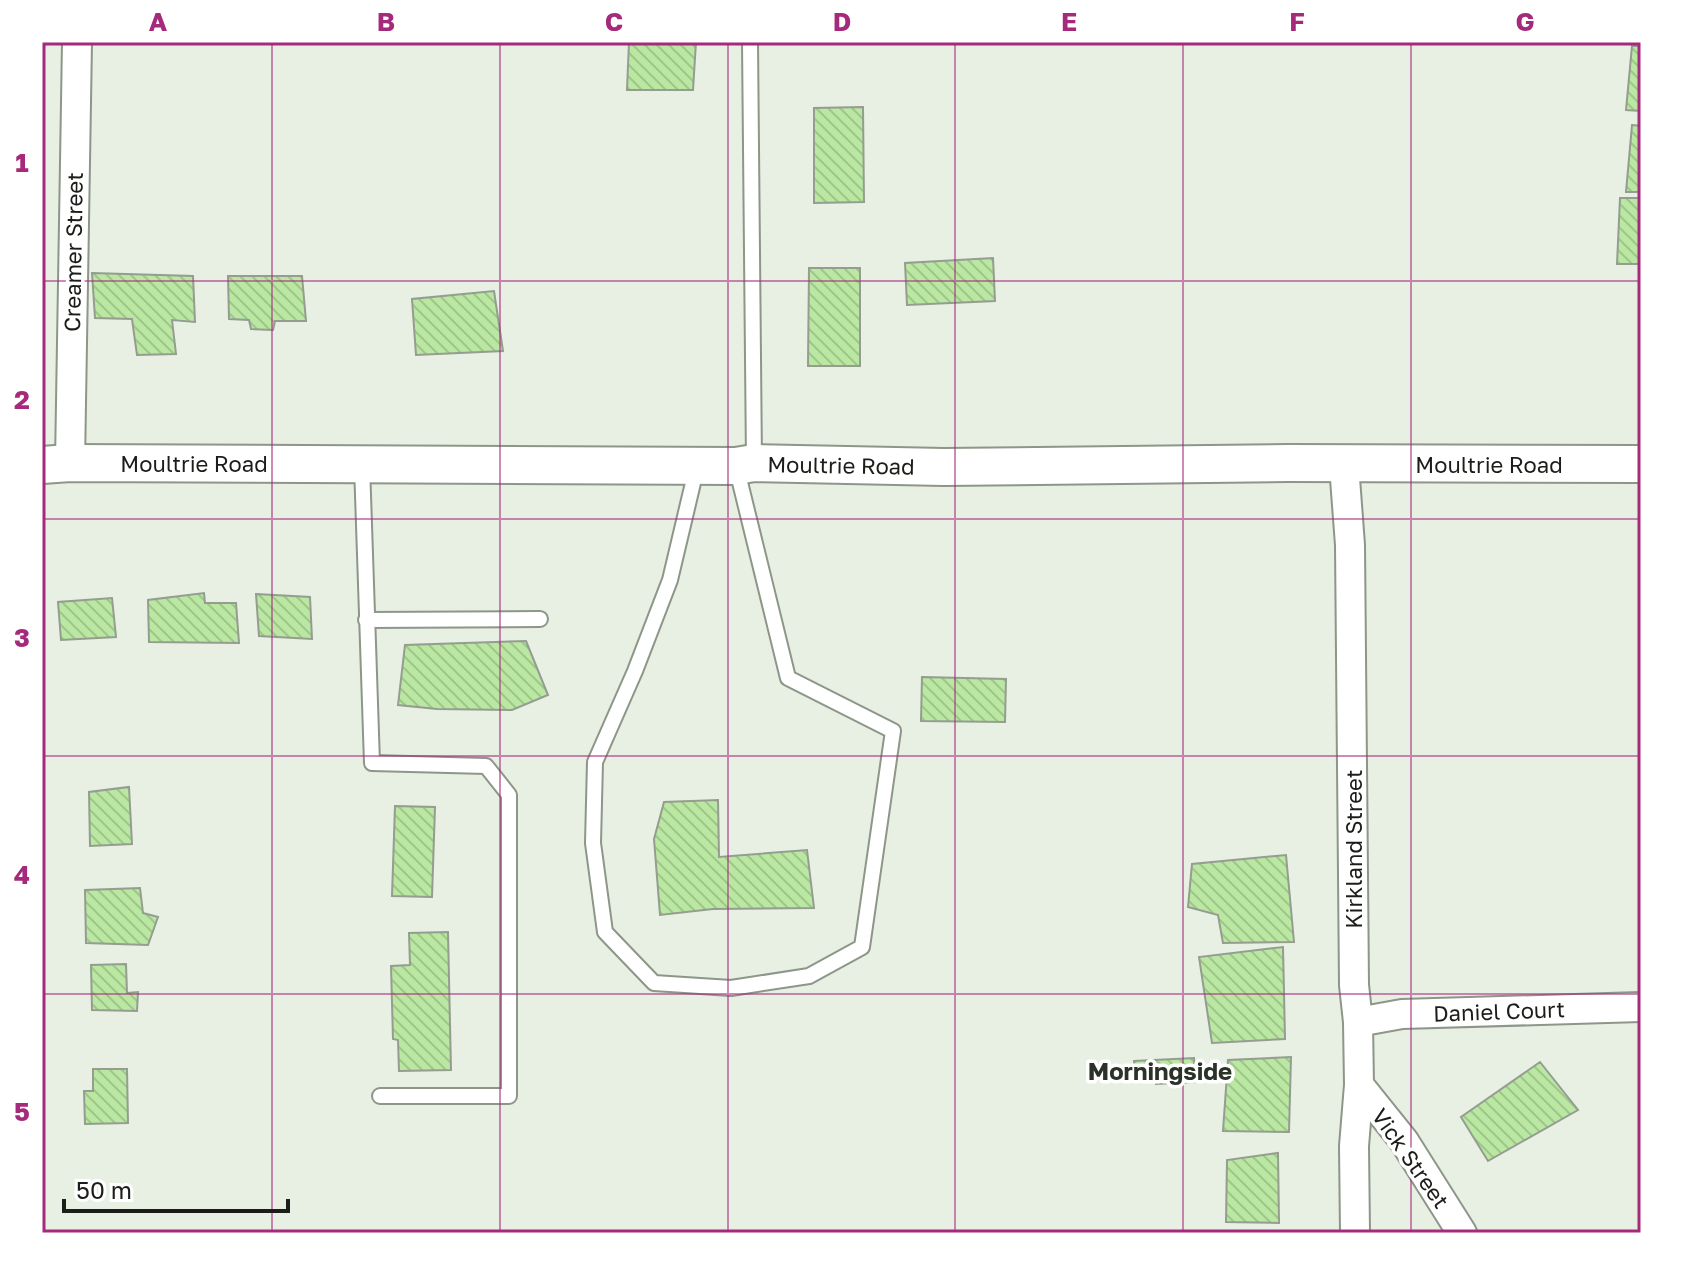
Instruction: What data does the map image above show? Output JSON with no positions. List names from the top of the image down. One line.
{"streets":{"street":["Creamer Street","Moultrie Road","Kirkland Street","Daniel Court","Vick Street"]},"crossings":[["Creamer Street","Moultrie Road"],["Moultrie Road","Kirkland Street"],["Kirkland Street","Daniel Court"],["Kirkland Street","Vick Street"]],"districts":["Morningside"],"scale_bar":"50 m","grid":{"columns":["A","B","C","D","E","F","G"],"rows":["1","2","3","4","5"]}}
